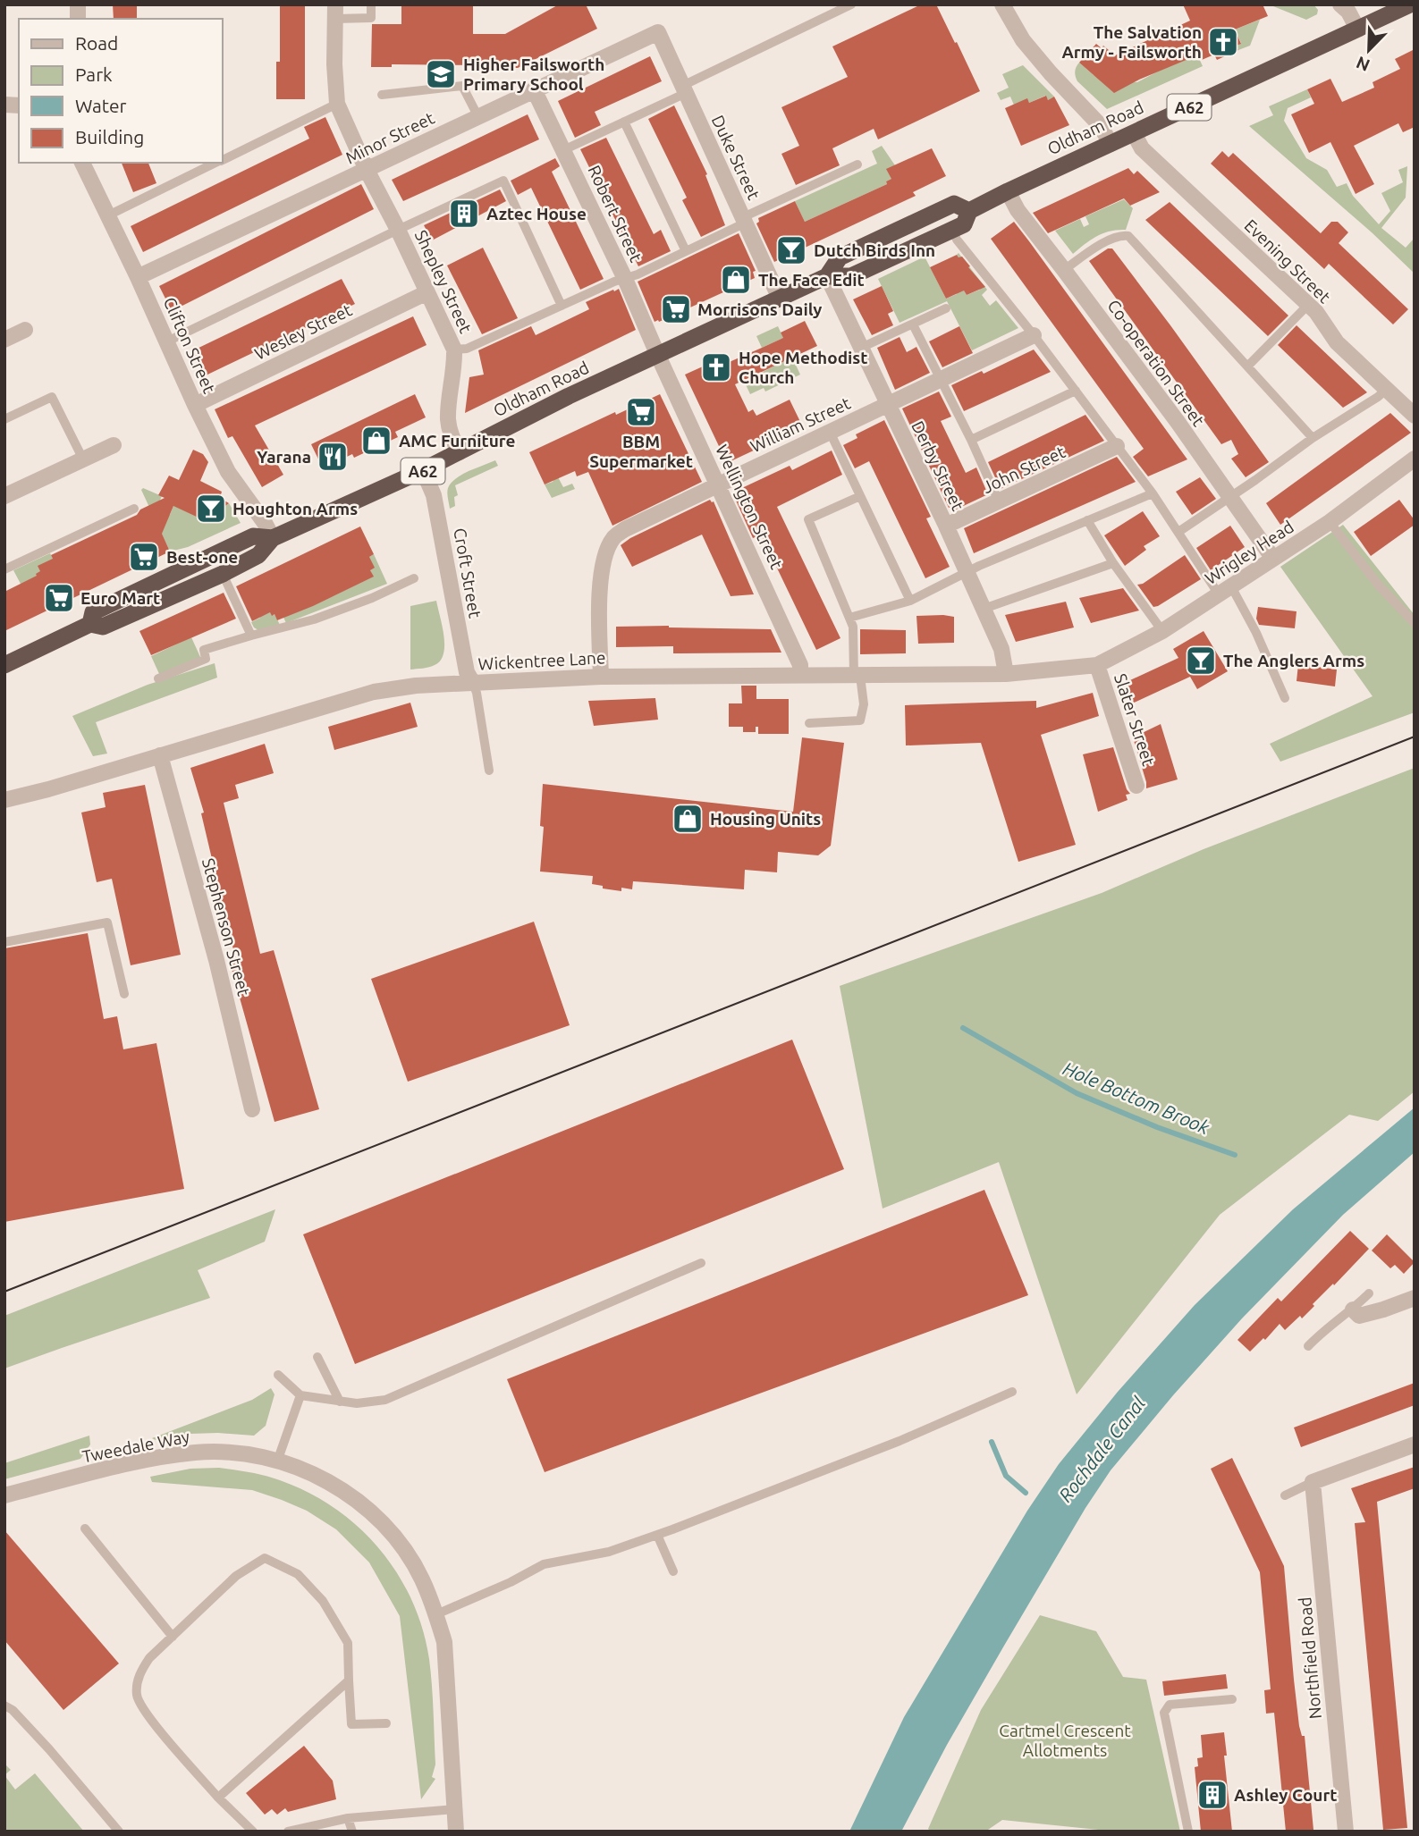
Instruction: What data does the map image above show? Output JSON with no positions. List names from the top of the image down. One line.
{"streets":{"highway":["A62","Oldham Road"],"street":["Minor Street","Duke Street","Robert Street","Evening Street","Shepley Street","Wesley Street","Clifton Street","Co-operation Street","William Street","Derby Street","John Street","Wellington Street","Wrigley Head","Croft Street","Wickentree Lane","Slater Street","Stephenson Street","Tweedale Way","Northfield Road"]},"crossings":[["Oldham Road","Duke Street"],["Oldham Road","Robert Street"],["Oldham Road","Evening Street"],["Oldham Road","Shepley Street"],["Oldham Road","Clifton Street"],["Oldham Road","Co-operation Street"],["Oldham Road","Derby Street"],["Oldham Road","Wellington Street"],["Oldham Road","Croft Street"],["Minor Street","Duke Street"],["Minor Street","Robert Street"],["Minor Street","Shepley Street"],["Minor Street","Clifton Street"],["Robert Street","Wellington Street"],["Shepley Street","Wesley Street"],["Wesley Street","Clifton Street"],["Co-operation Street","Wrigley Head"],["William Street","Derby Street"],["William Street","Wellington Street"],["William Street","Wickentree Lane"],["Derby Street","John Street"],["Derby Street","Wickentree Lane"],["Wellington Street","Wickentree Lane"],["Wrigley Head","Wickentree Lane"],["Wrigley Head","Slater Street"],["Croft Street","Wickentree Lane"],["Wickentree Lane","Slater Street"],["Wickentree Lane","Stephenson Street"]],"water":["Hole Bottom Brook","Rochdale Canal"],"parks":["Cartmel Crescent Allotments"],"places":{"church":["The Salvation Army - Failsworth","Hope Methodist Church"],"school or university":["Higher Failsworth Primary School"],"building":["Aztec House","Ashley Court"],"bar":["Dutch Birds Inn","Houghton Arms","The Anglers Arms"],"shop":["The Face Edit","AMC Furniture","Housing Units"],"supermarket":["Morrisons Daily","BBM Supermarket","Best-one","Euro Mart"],"restaurant":["Yarana"]},"legend":["Road","Park","Water","Building"],"north":"bottom left"}
